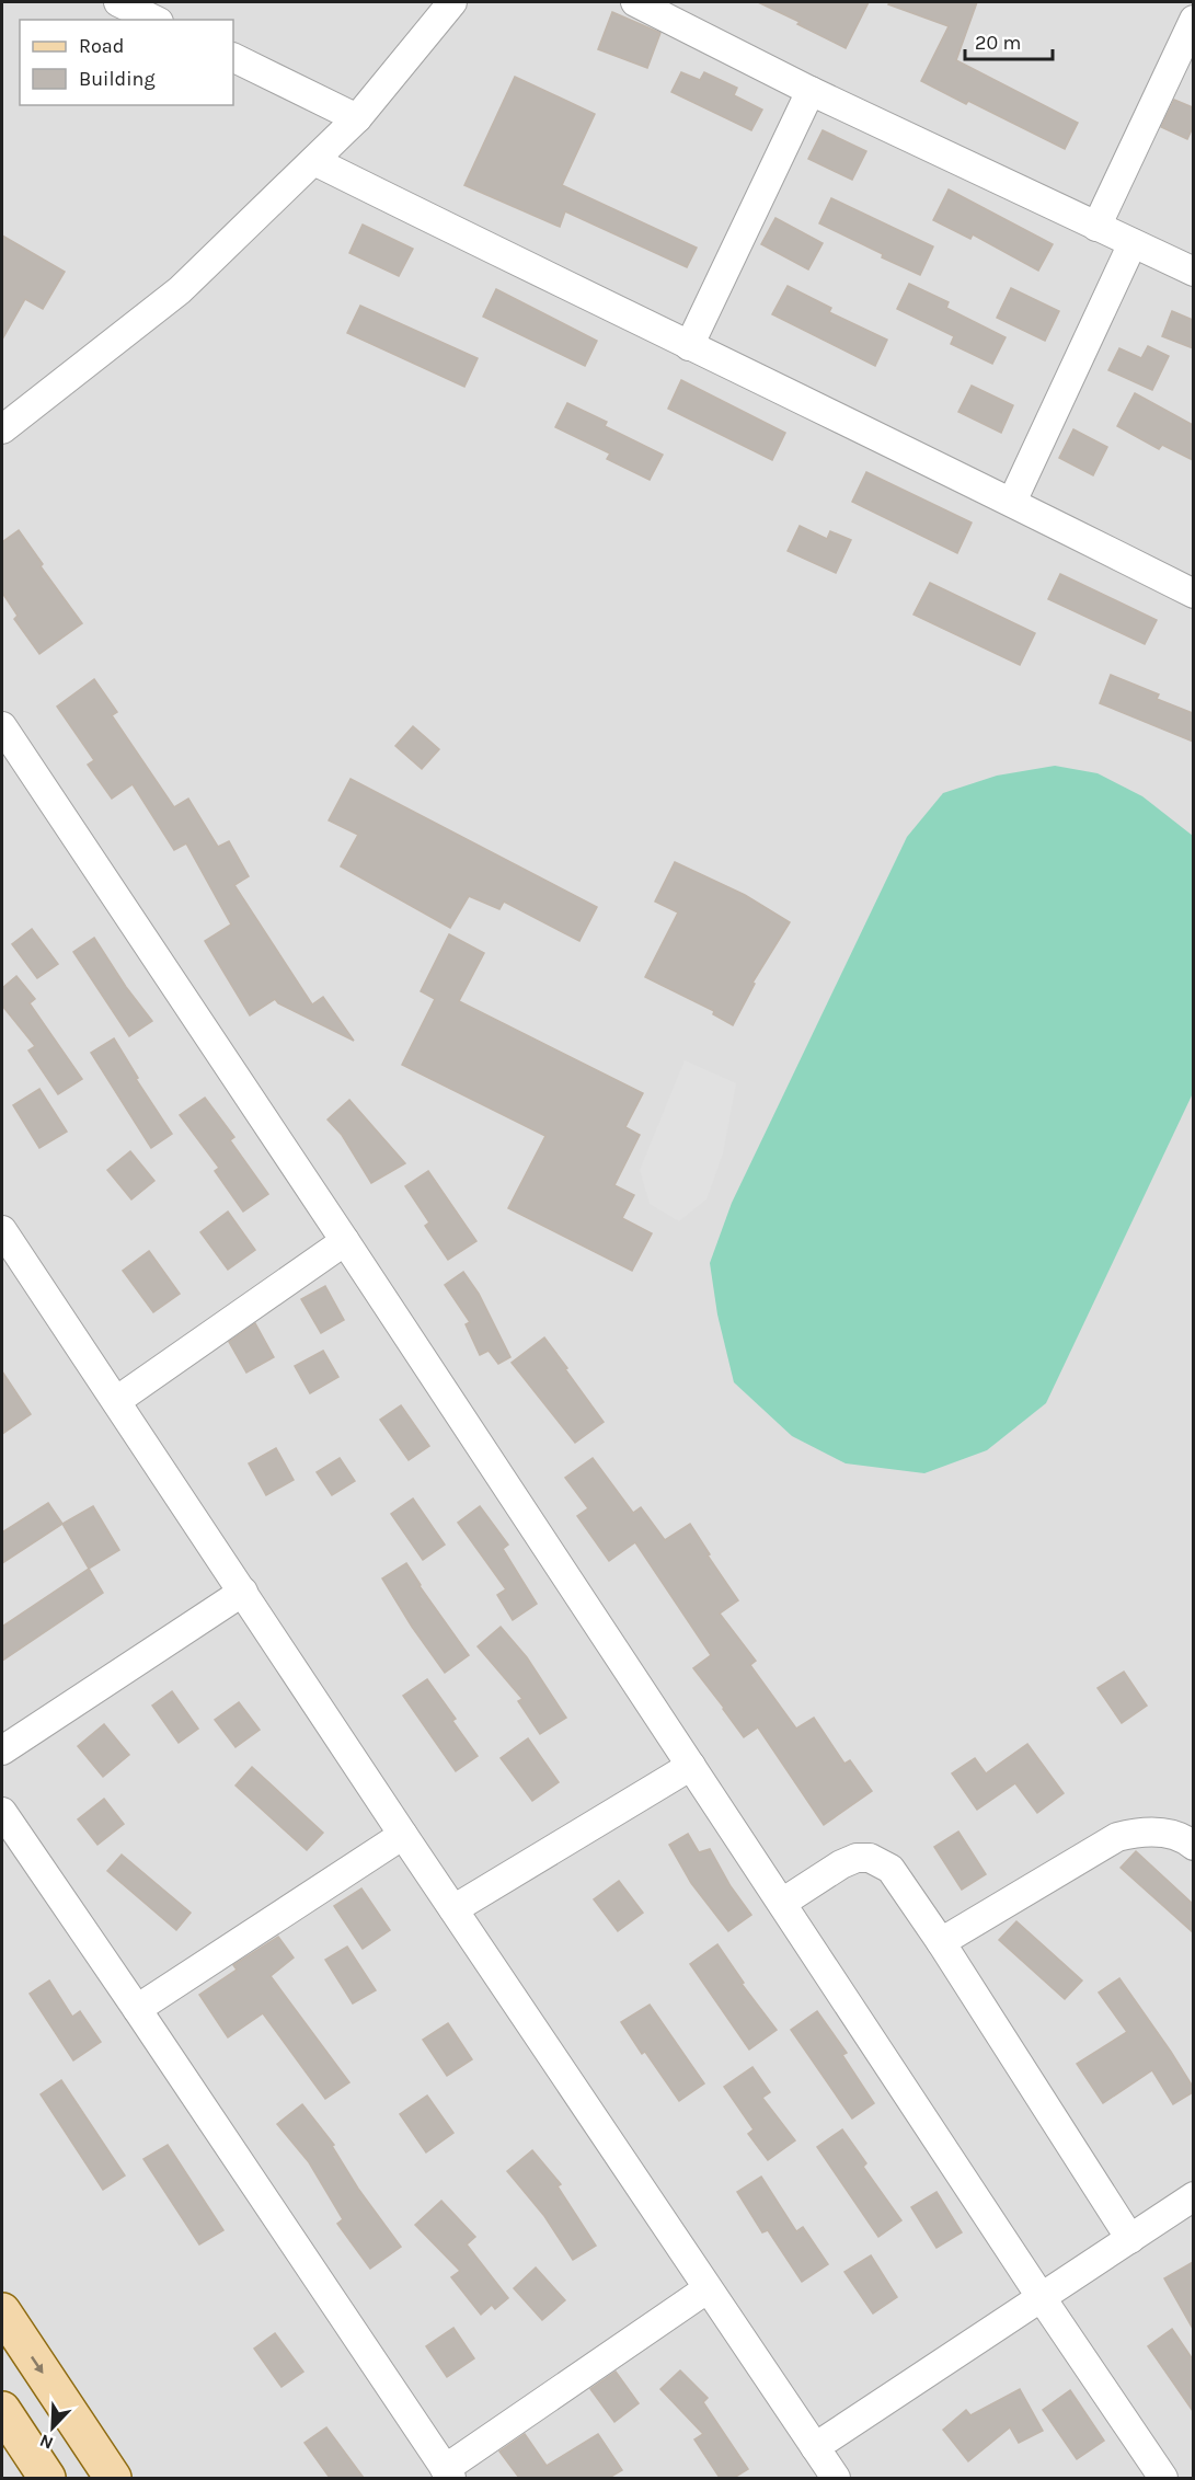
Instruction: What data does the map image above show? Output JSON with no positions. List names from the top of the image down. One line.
{"legend":["Road","Building"],"scale_bar":"20 m","north":"bottom left"}
